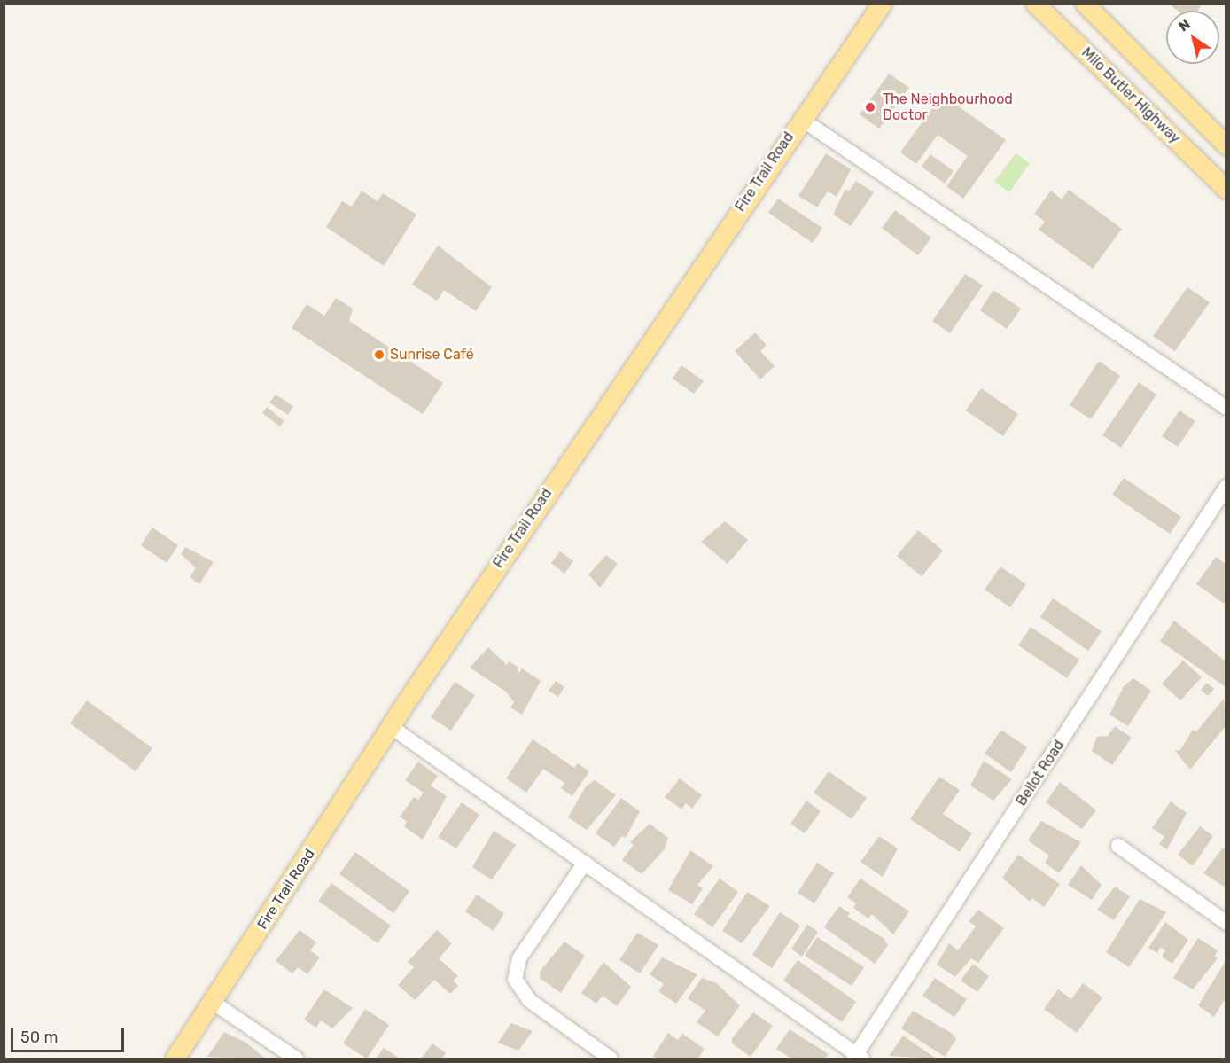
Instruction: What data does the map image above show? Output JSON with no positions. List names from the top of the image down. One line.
{"streets":{"main road":["Milo Butler Highway","Fire Trail Road"],"street":["Bellot Road"]},"places":["The Neighbourhood Doctor","Sunrise Café"],"scale_bar":"50 m","north":"top left"}
